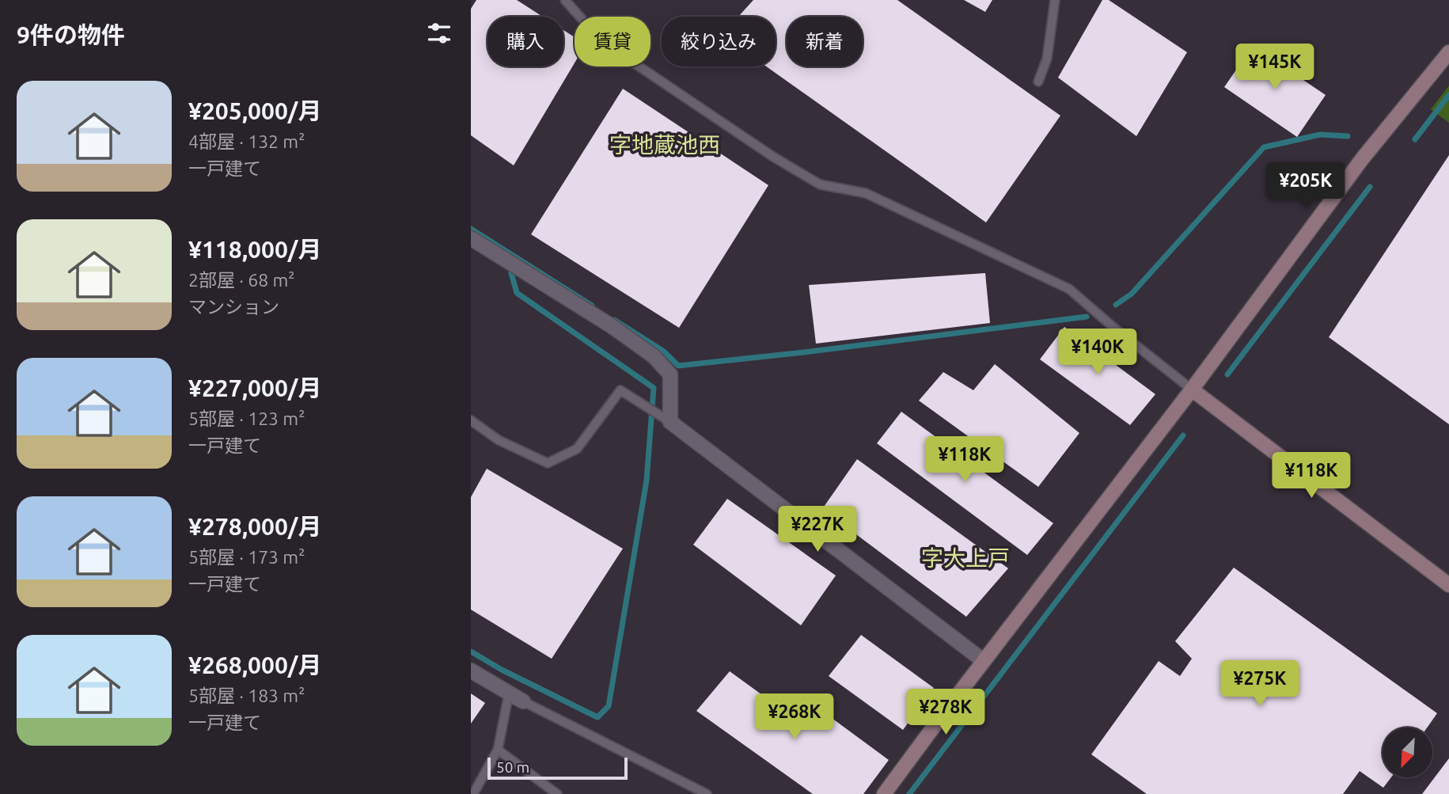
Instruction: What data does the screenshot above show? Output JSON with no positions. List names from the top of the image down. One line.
{"districts":["字地蔵池西","字大上戸"],"scale_bar":"50 m","north":"bottom left","page":{"heading":"9件の物件","chip":["購入","賃貸","絞り込み","新着"],"price":["¥145K","¥205K","¥140K","¥118K","¥118K","¥227K","¥275K","¥278K","¥268K"],"list":[{"name":"¥205,000/月","note":"4部屋 · 132 m² · 一戸建て"},{"name":"¥118,000/月","note":"2部屋 · 68 m² · マンション"},{"name":"¥227,000/月","note":"5部屋 · 123 m² · 一戸建て"},{"name":"¥278,000/月","note":"5部屋 · 173 m² · 一戸建て"},{"name":"¥268,000/月","note":"5部屋 · 183 m² · 一戸建て"}],"scale":"50 m"}}
